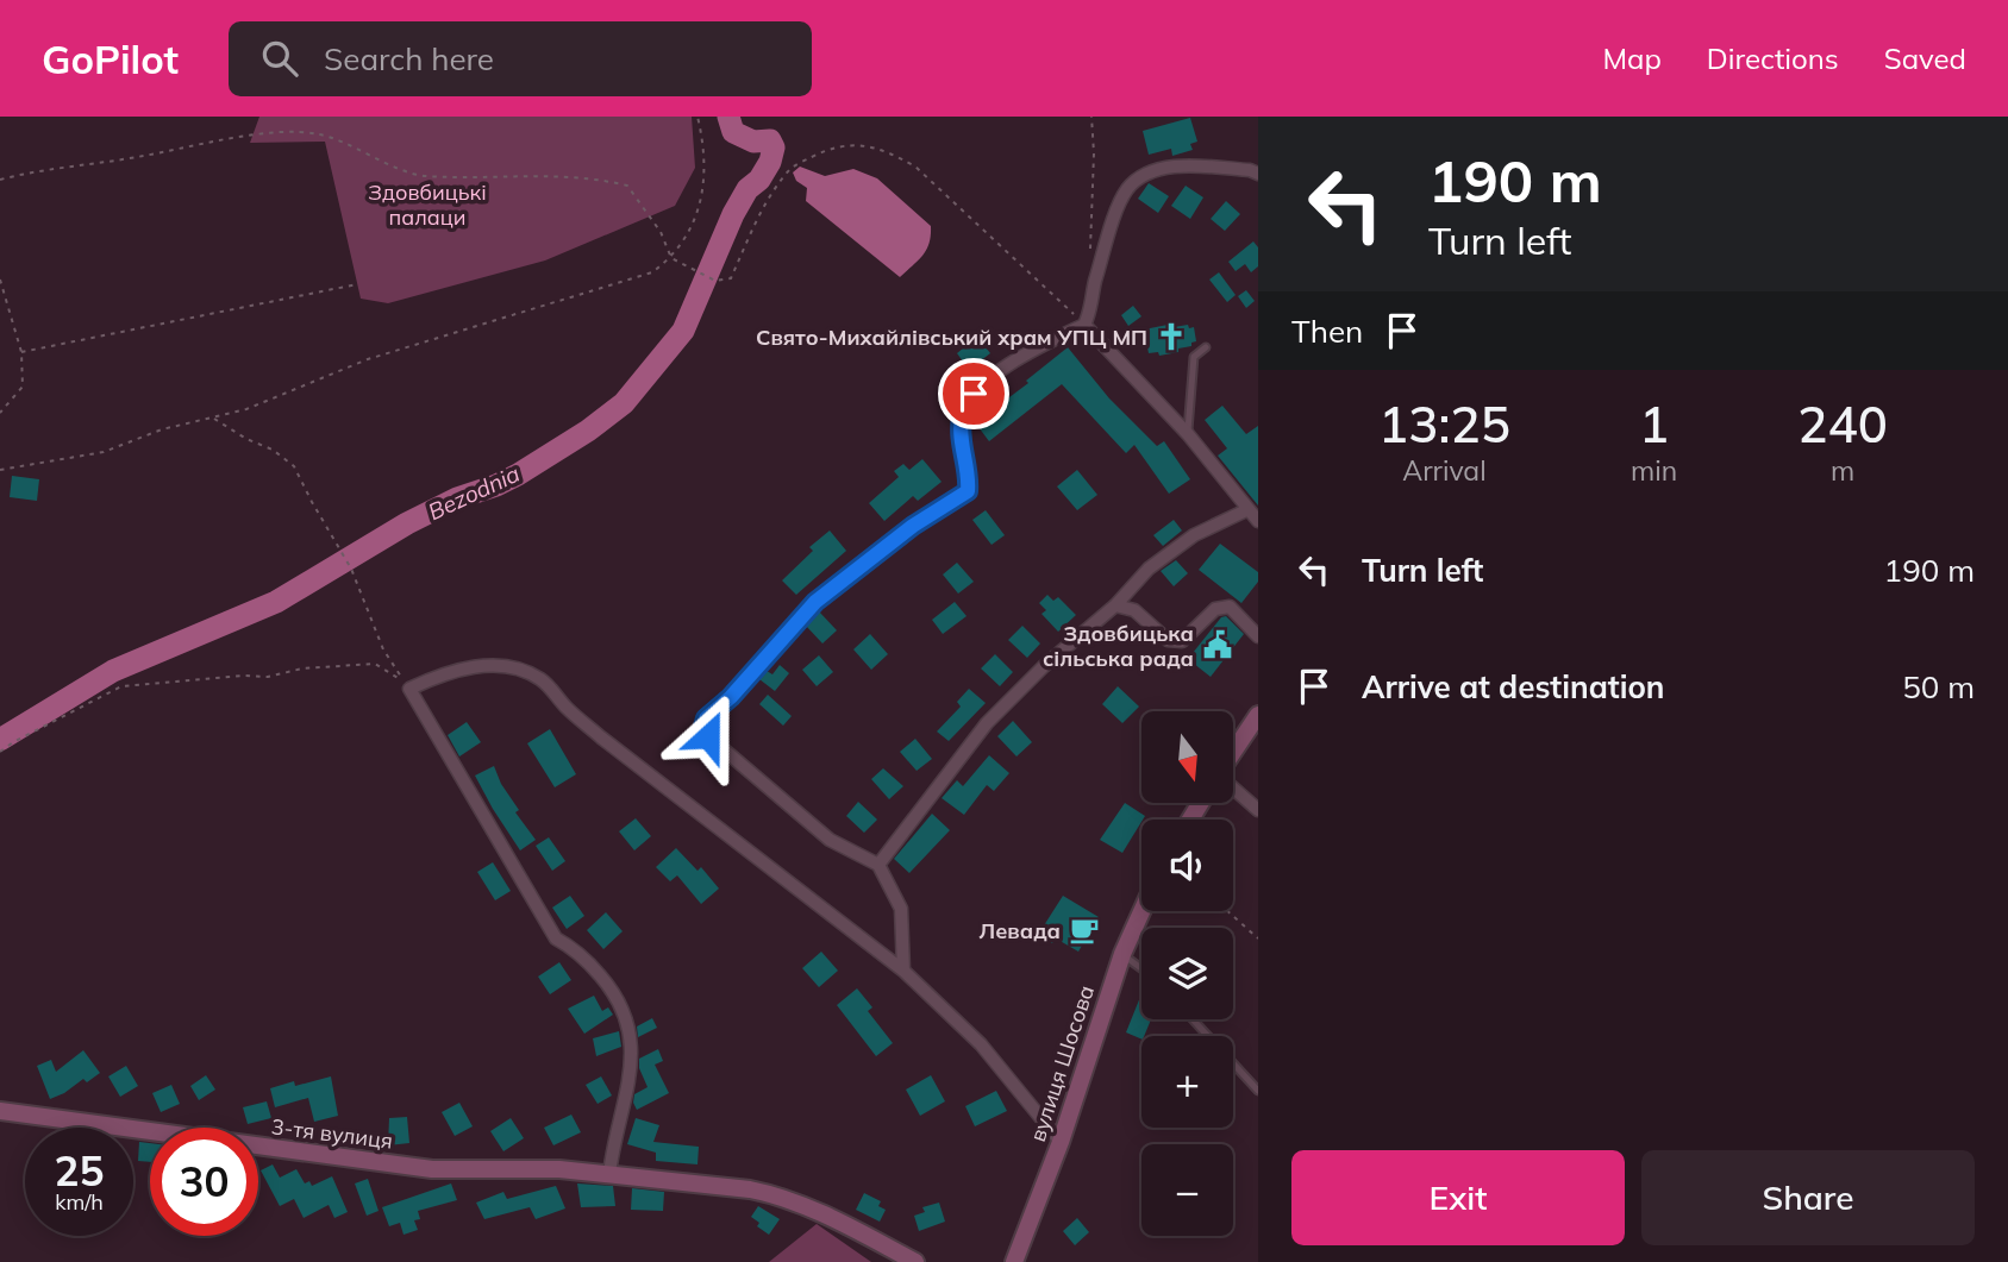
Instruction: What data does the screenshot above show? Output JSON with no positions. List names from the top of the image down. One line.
{"streets":{"street":["вулиця Шосова","3-тя вулиця"]},"water":["Bezodnia"],"parks":["Здовбицькі палаци"],"places":{"church":["Свято-Михайлівський храм УПЦ МП"],"public building":["Здовбицька сільська рада"],"cafe":["Левада"]},"north":"bottom","page":{"header":"GoPilot","search":"Search here","nav":["Map","Directions","Saved"],"turn":["190 m","Turn left"],"then":"Then","eta":["13:25","Arrival","1","min","240","m"],"list":[{"name":"Turn left","value":"190 m"},{"name":"Arrive at destination","value":"50 m"}],"map_buttons":["+","−"],"speed":"25 km/h","limit":"30","buttons":["Exit","Share"]}}
